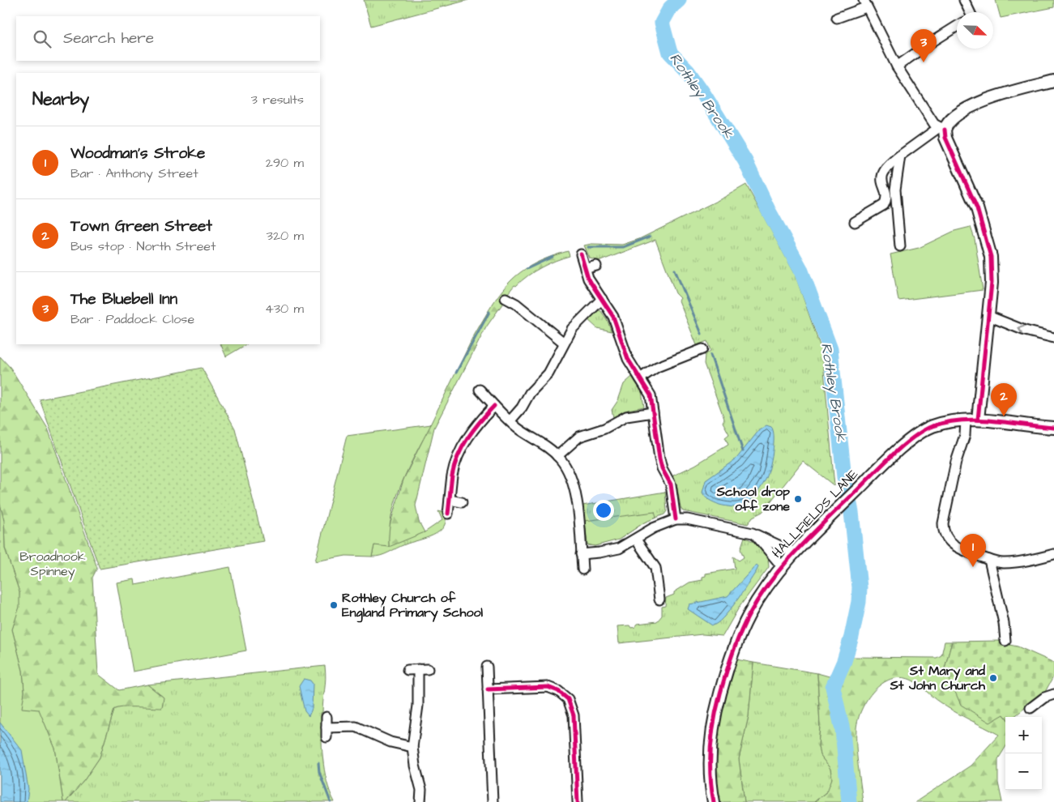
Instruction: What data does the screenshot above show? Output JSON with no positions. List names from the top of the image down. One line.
{"streets":{"street":["HALLFIELDS LANE"]},"water":["Rothley Brook"],"parks":["Broadnook Spinney"],"places":["School drop off zone","Rothley Church of England Primary School","St Mary and St John Church"],"north":"bottom right","page":{"search":"Search here","pins":["3","2","1"],"heading":["Nearby","3 results"],"list":[{"mark":"1","name":"Woodman's Stroke","note":"Bar · Anthony Street","value":"290 m"},{"mark":"2","name":"Town Green Street","note":"Bus stop · North Street","value":"320 m"},{"mark":"3","name":"The Bluebell Inn","note":"Bar · Paddock Close","value":"430 m"}],"map_buttons":["+","−"]}}
